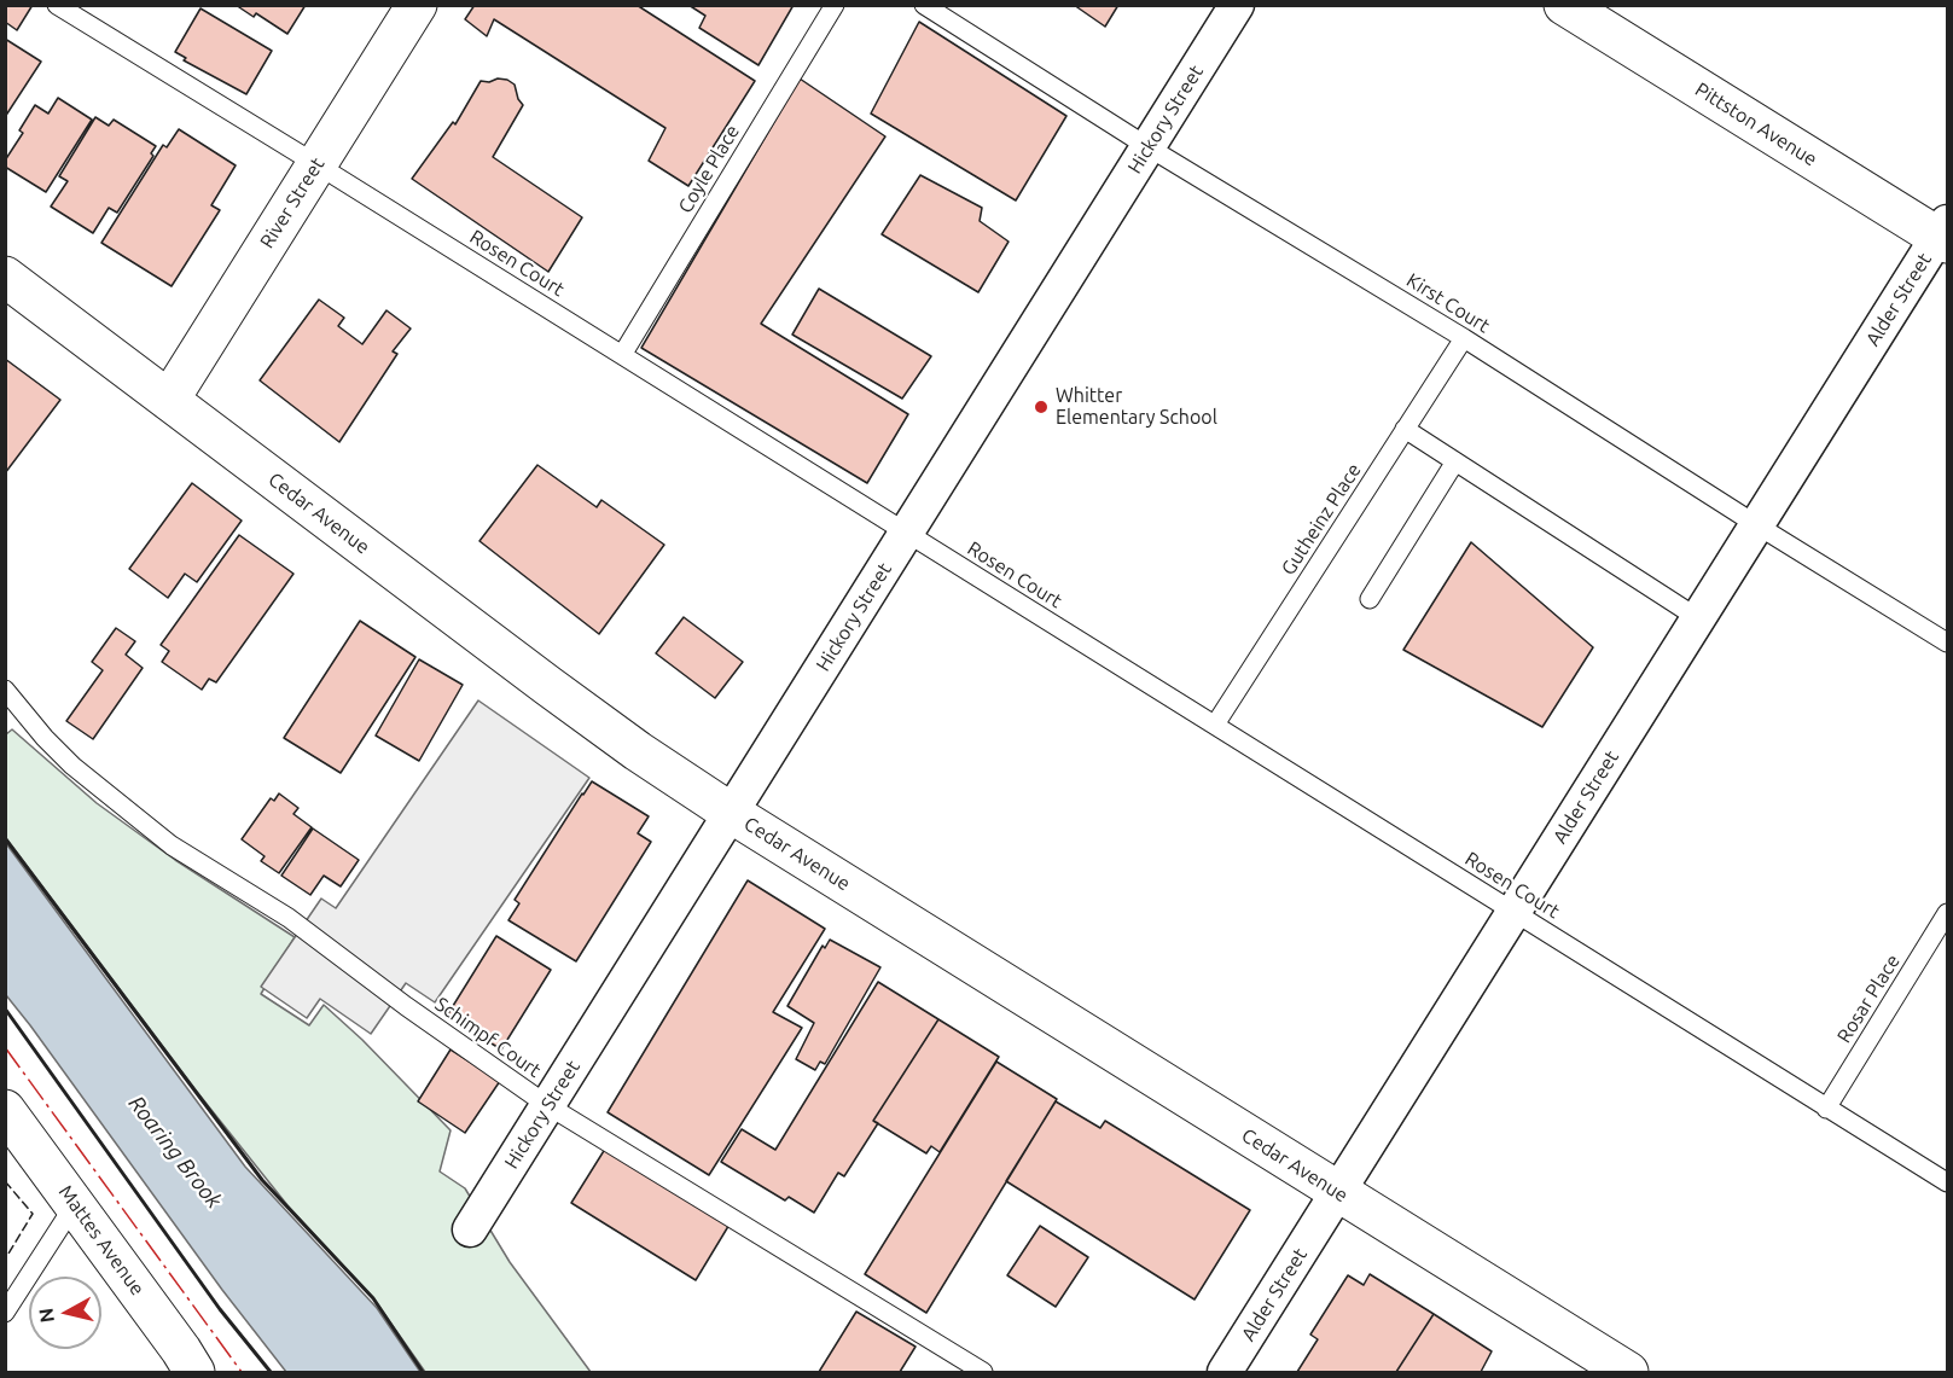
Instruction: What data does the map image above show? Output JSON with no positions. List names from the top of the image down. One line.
{"streets":{"main road":["Pittston Avenue","River Street","Cedar Avenue","Mattes Avenue"],"street":["Hickory Street","Alder Street"],"lane":["Coyle Place","Rosen Court","Kirst Court","Gutheinz Place","Rosar Place","Schimpf Court"]},"crossings":[["Hickory Street","Rosen Court"],["Hickory Street","Kirst Court"],["Hickory Street","Cedar Avenue"],["Hickory Street","Schimpf Court"],["Pittston Avenue","Alder Street"],["Coyle Place","Rosen Court"],["River Street","Rosen Court"],["River Street","Cedar Avenue"],["Rosen Court","Alder Street"],["Rosen Court","Gutheinz Place"],["Rosen Court","Rosar Place"],["Alder Street","Kirst Court"],["Alder Street","Cedar Avenue"],["Kirst Court","Gutheinz Place"]],"water":["Roaring Brook"],"places":["Whitter Elementary School"],"north":"left"}
